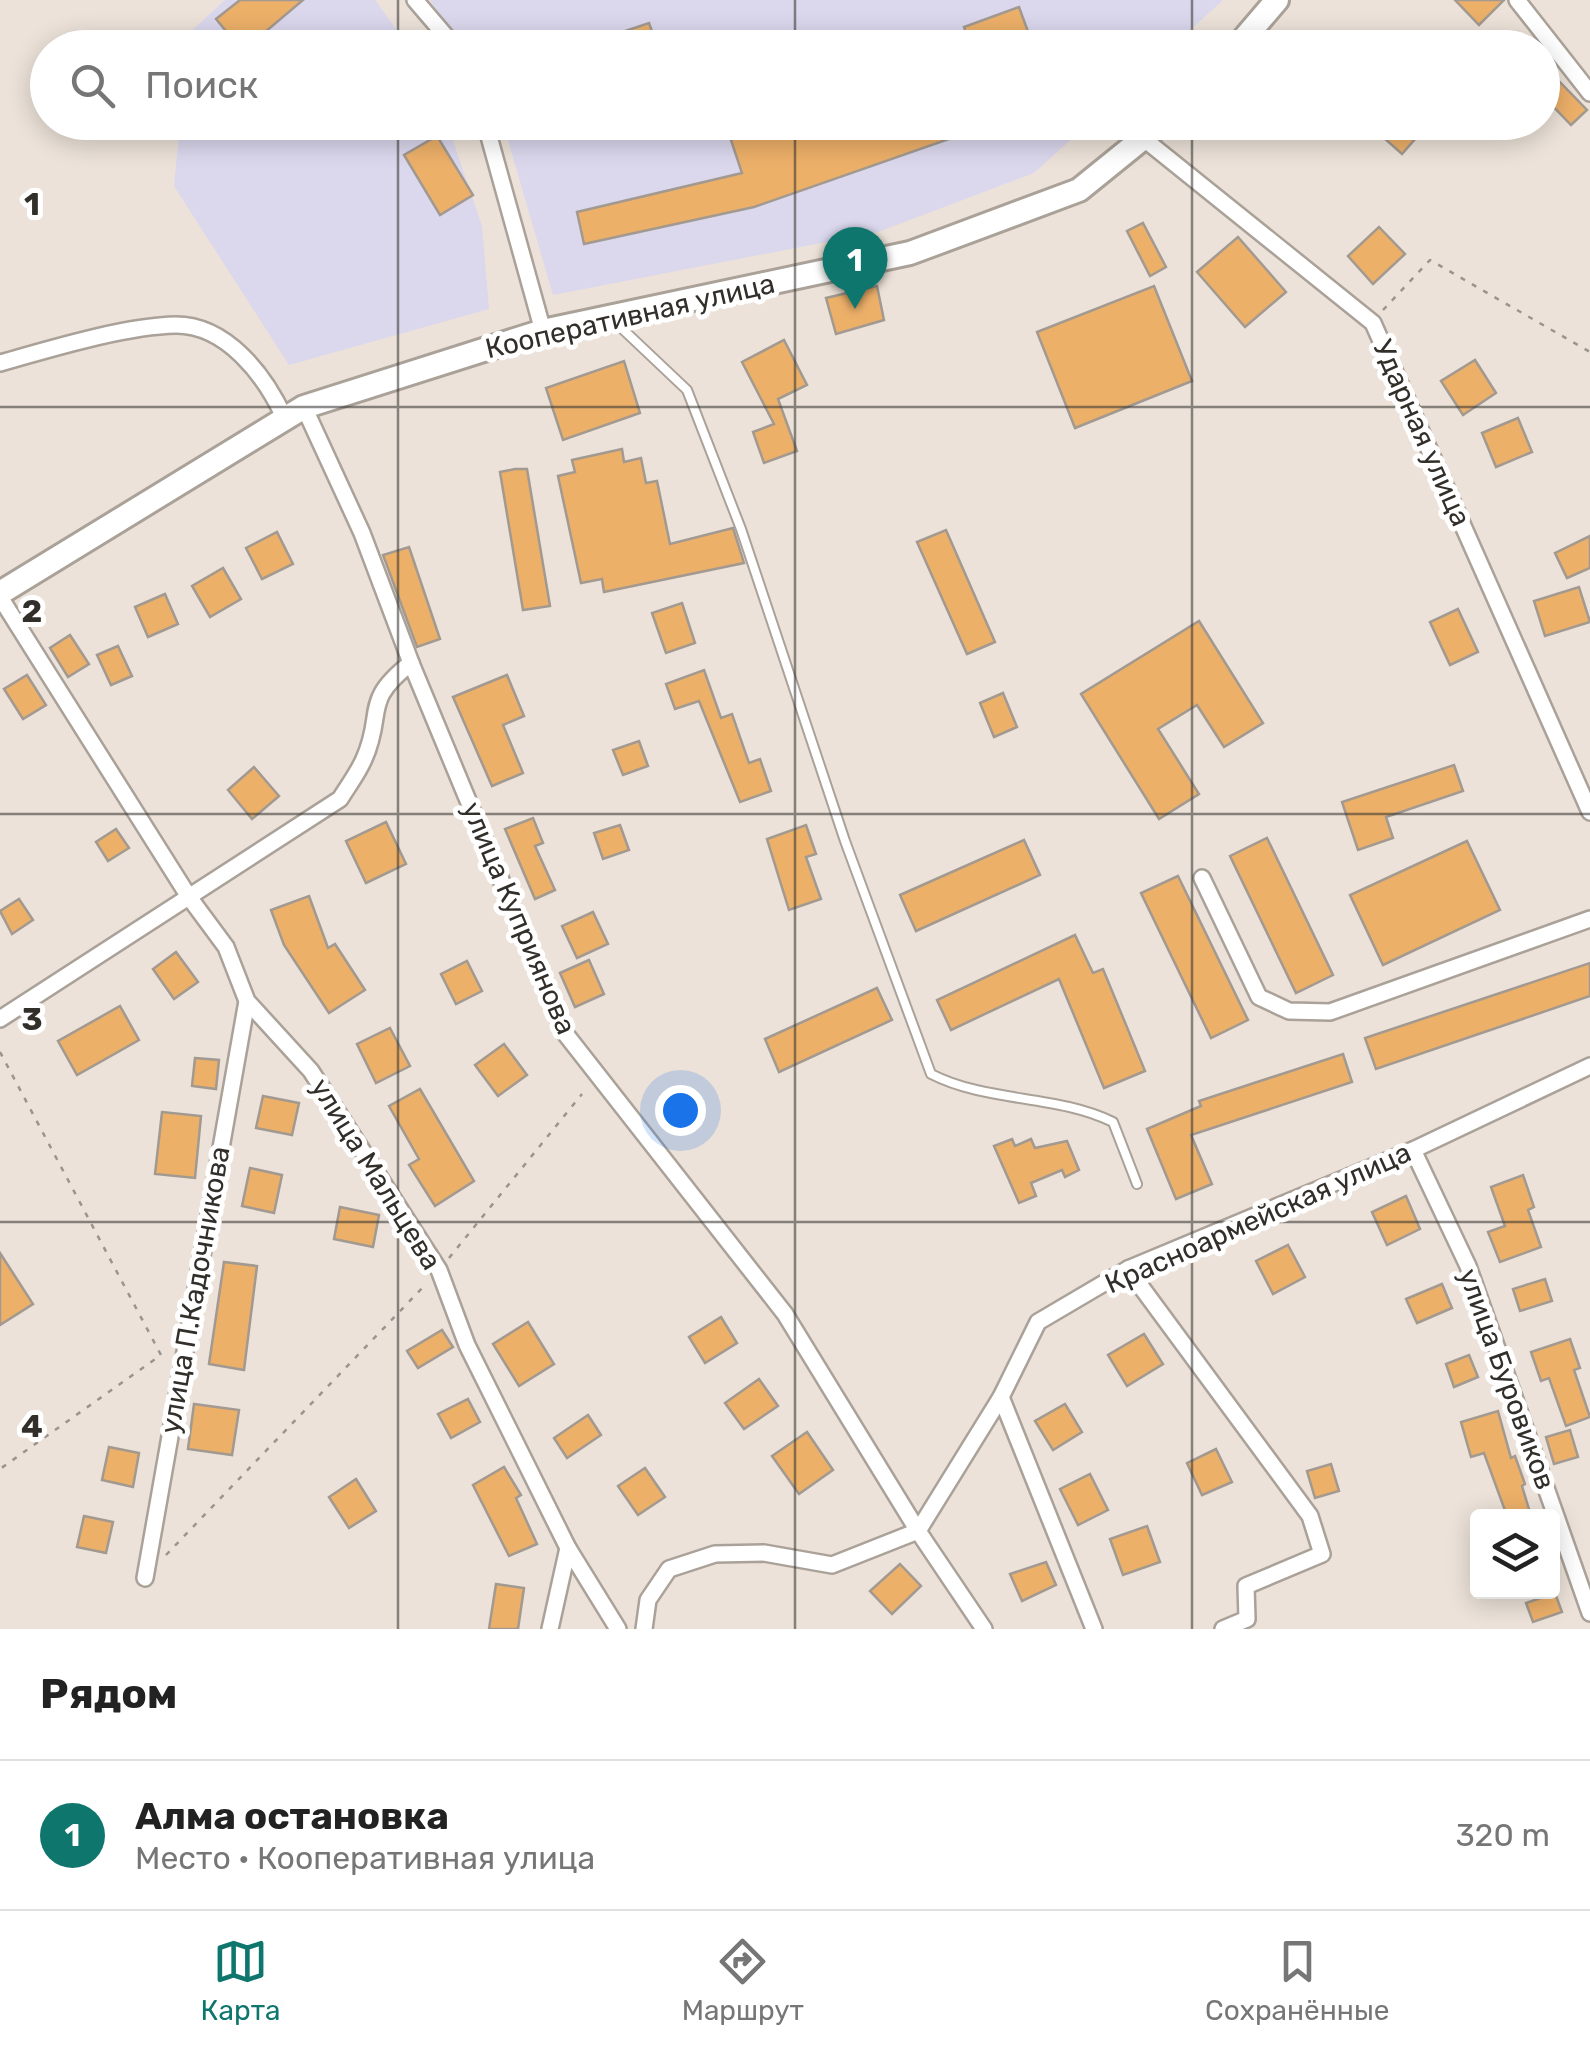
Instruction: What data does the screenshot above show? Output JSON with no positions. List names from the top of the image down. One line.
{"streets":{"main road":["Кооперативная улица"],"street":["Ударная улица","улица Куприянова","улица Мальцева","Красноармейская улица","улица П.Кадочникова","улица Буровиков"]},"crossings":[["Кооперативная улица","улица Куприянова"],["Кооперативная улица","улица Мальцева"],["улица Куприянова","Красноармейская улица"],["улица Мальцева","улица П.Кадочникова"],["Красноармейская улица","улица Буровиков"]],"page":{"search":"Поиск","pins":"1","heading":"Рядом","list":[{"mark":"1","name":"Алма остановка","note":"Место · Кооперативная улица","value":"320 m"}],"nav":["Карта","Маршрут","Сохранённые"]},"grid":{"rows":["1","2","3","4"]}}
